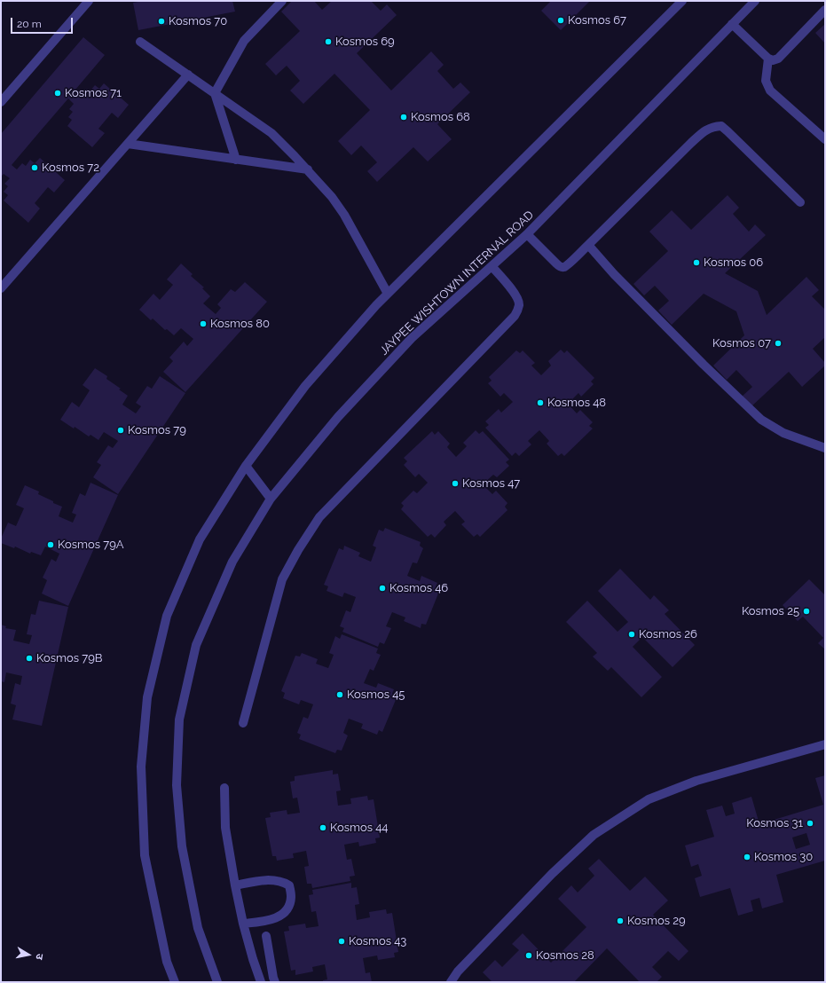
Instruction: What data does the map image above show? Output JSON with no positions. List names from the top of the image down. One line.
{"streets":{"street":["JAYPEE WISHTOWN INTERNAL ROAD"]},"places":["Kosmos 67","Kosmos 70","Kosmos 69","Kosmos 71","Kosmos 68","Kosmos 72","Kosmos 06","Kosmos 80","Kosmos 07","Kosmos 48","Kosmos 79","Kosmos 47","Kosmos 79A","Kosmos 46","Kosmos 25","Kosmos 26","Kosmos 79B","Kosmos 45","Kosmos 31","Kosmos 44","Kosmos 30","Kosmos 29","Kosmos 43","Kosmos 28"],"scale_bar":"20 m","north":"right"}
